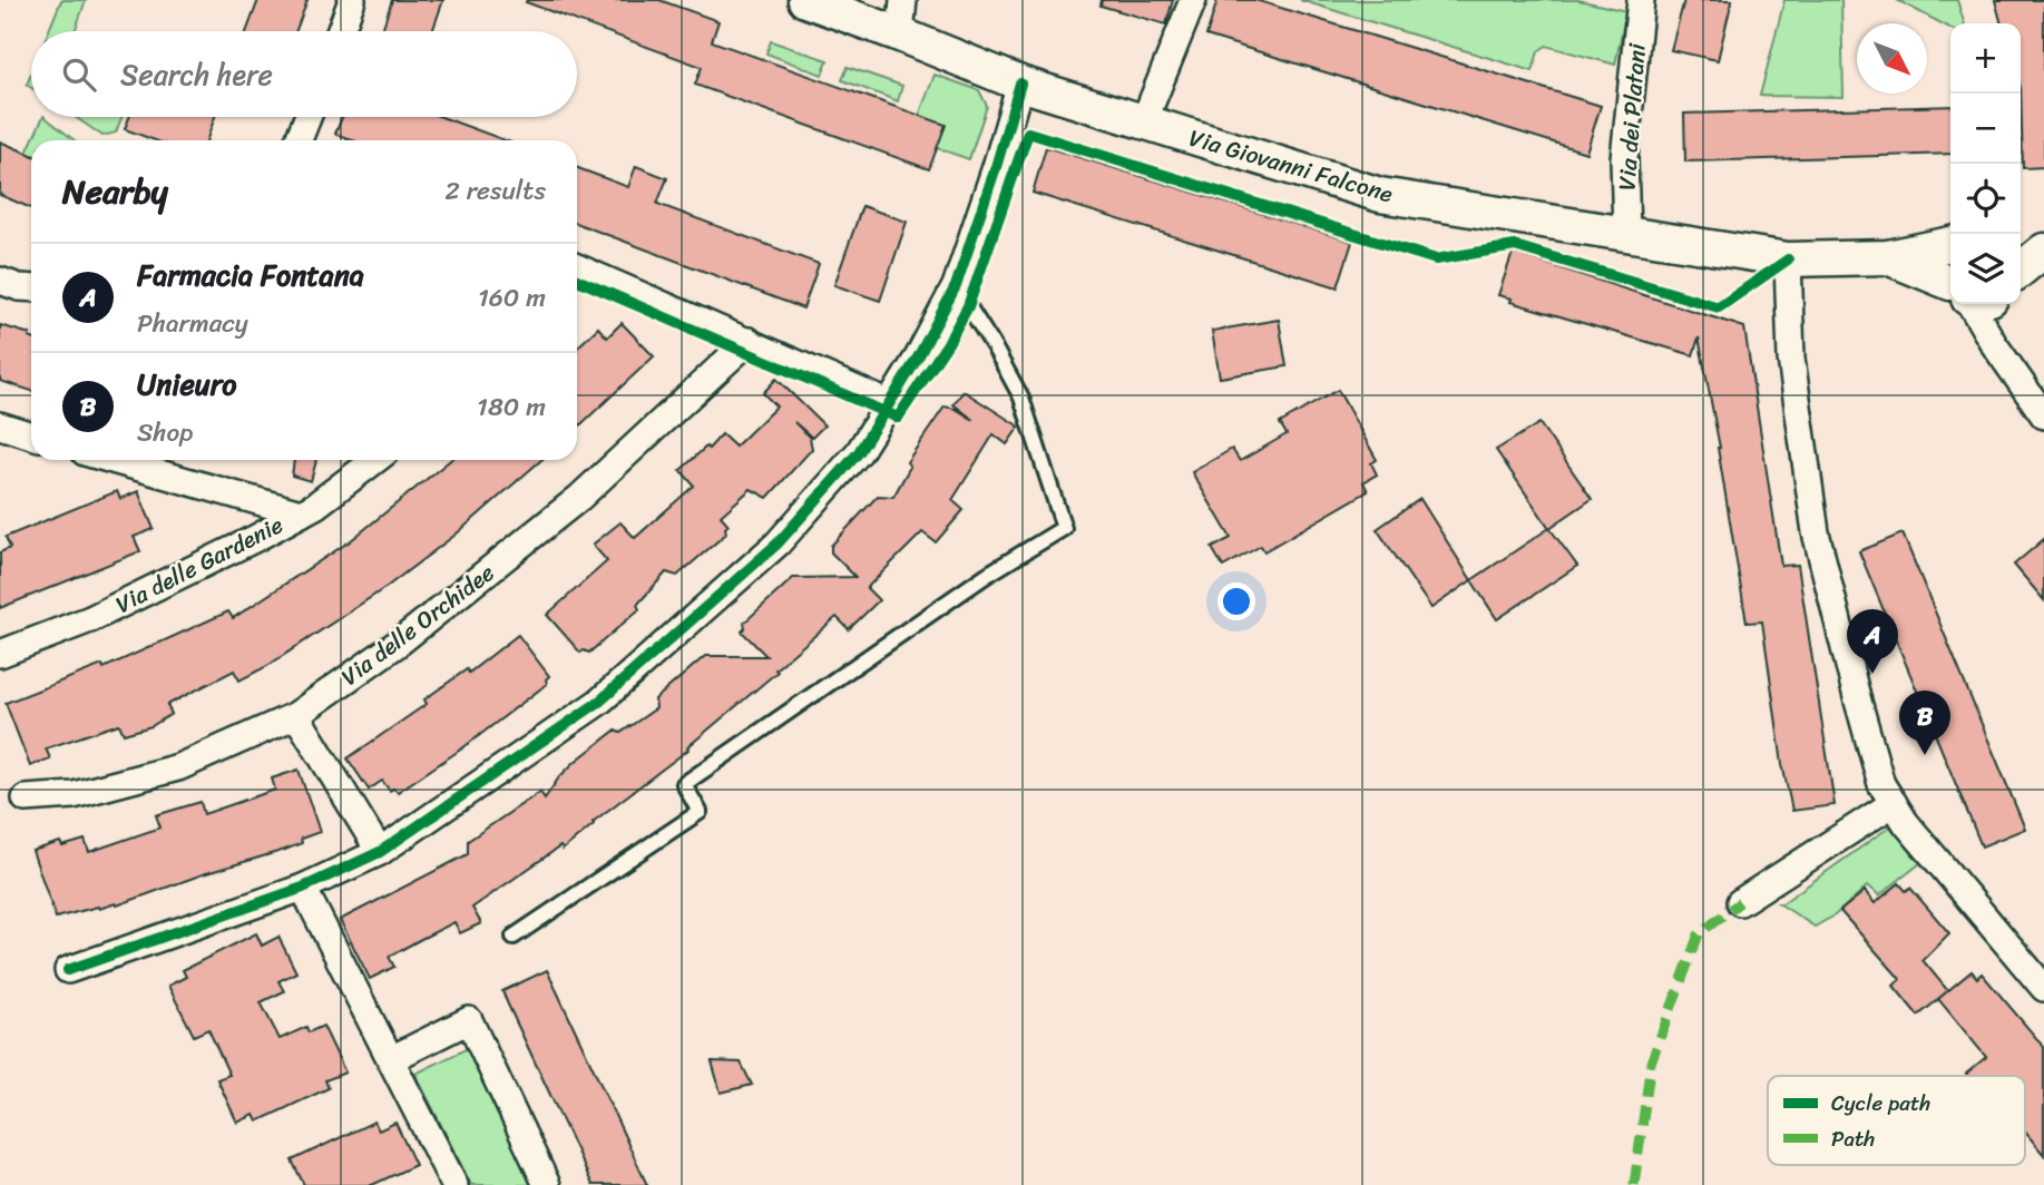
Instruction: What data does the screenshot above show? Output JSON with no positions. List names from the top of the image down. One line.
{"streets":{"street":["Via dei Platani","Via Giovanni Falcone","Via delle Gardenie","Via delle Orchidee"]},"crossings":[["Via dei Platani","Via Giovanni Falcone"]],"legend":["Cycle path","Path"],"north":"bottom right","page":{"map_buttons":["+","−"],"search":"Search here","heading":["Nearby","2 results"],"list":[{"mark":"A","name":"Farmacia Fontana","note":"Pharmacy","value":"160 m"},{"mark":"B","name":"Unieuro","note":"Shop","value":"180 m"}],"pins":["A","B"]}}
